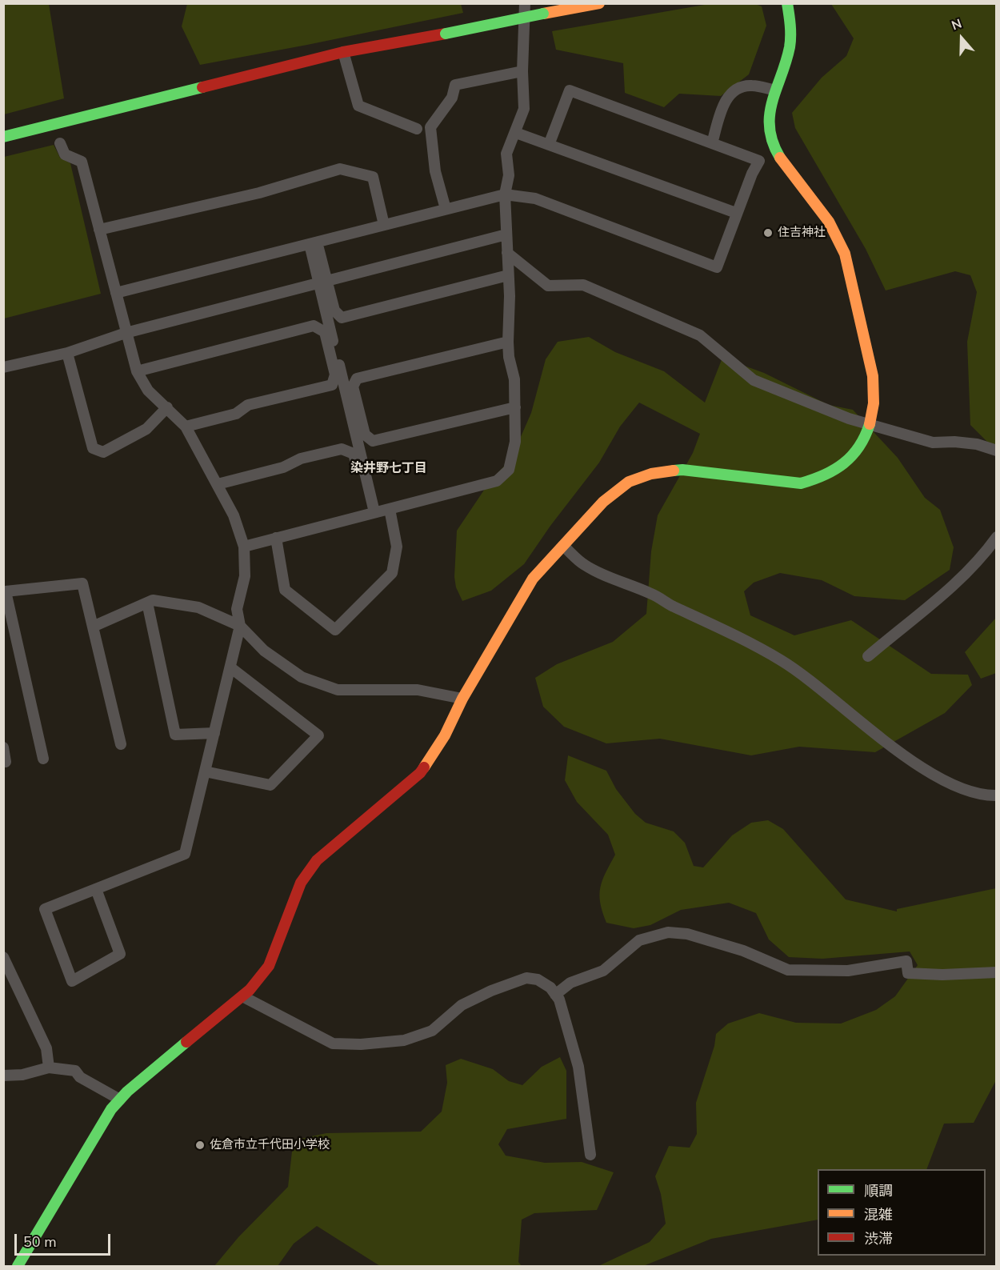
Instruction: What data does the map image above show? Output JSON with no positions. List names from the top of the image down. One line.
{"districts":["染井野七丁目"],"places":["住吉神社","佐倉市立千代田小学校"],"legend":["順調","混雑","渋滞"],"scale_bar":"50 m","north":"top"}
